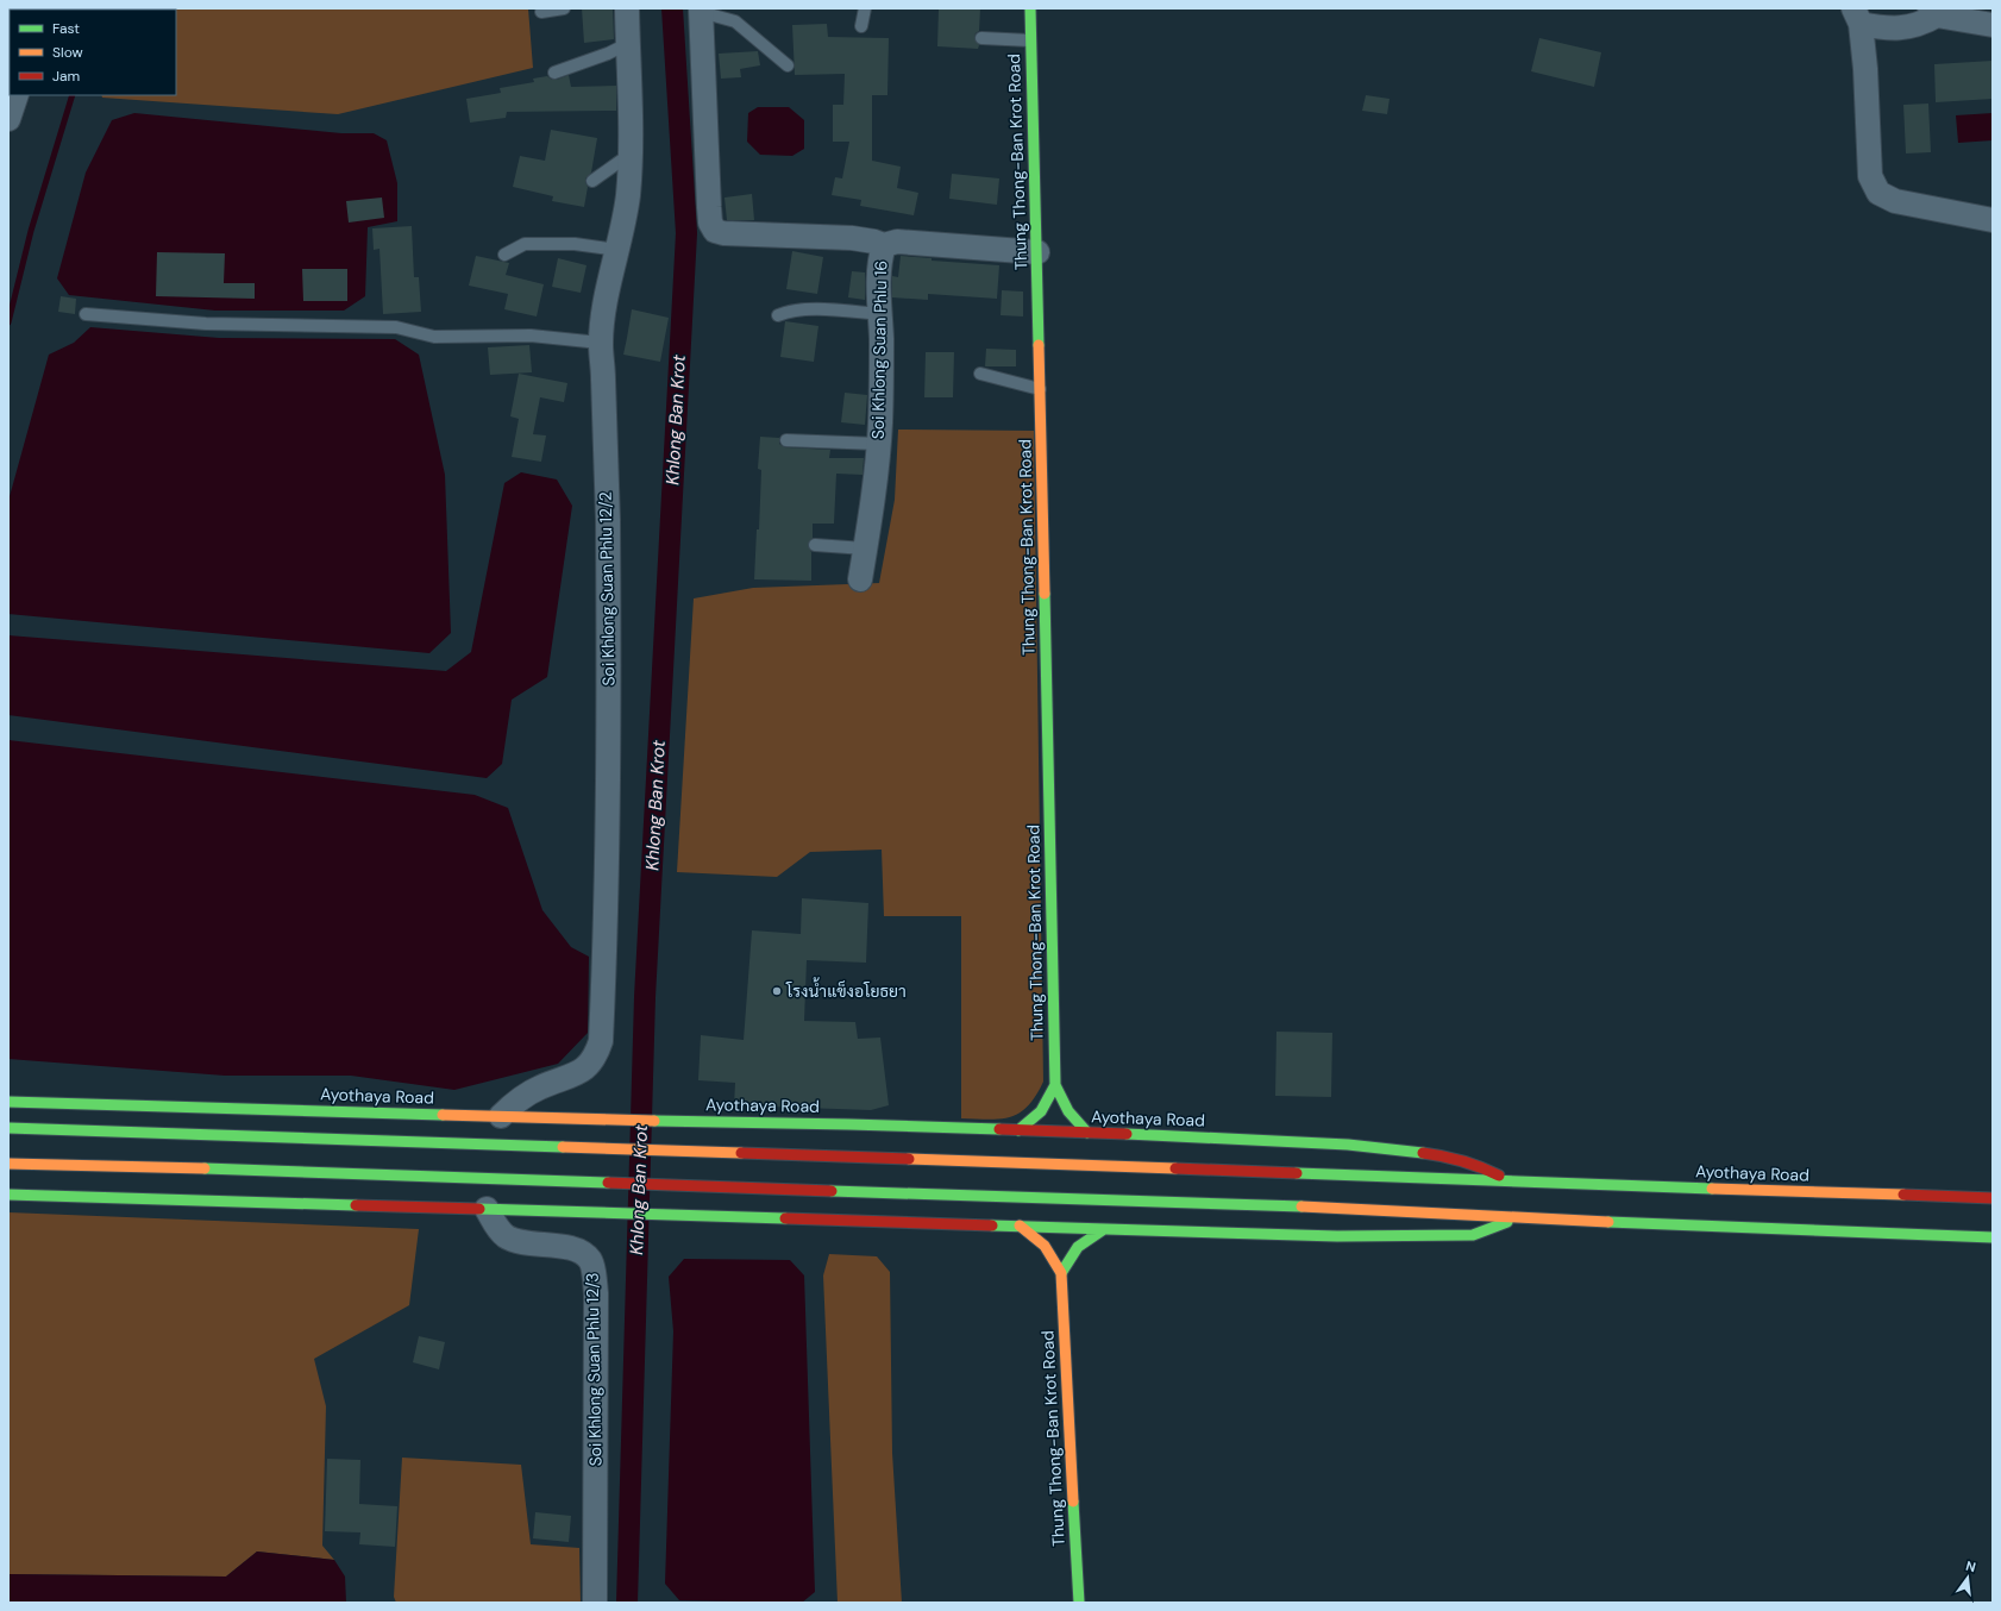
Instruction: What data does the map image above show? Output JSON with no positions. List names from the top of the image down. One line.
{"streets":{"street":["Thung Thong-Ban Krot Road","Soi Khlong Suan Phlu 16","Soi Khlong Suan Phlu 12/2","Ayothaya Road","Soi Khlong Suan Phlu 12/3"]},"crossings":[["Thung Thong-Ban Krot Road","Soi Khlong Suan Phlu 16"],["Thung Thong-Ban Krot Road","Ayothaya Road"],["Soi Khlong Suan Phlu 12/2","Ayothaya Road"]],"water":["Khlong Ban Krot"],"places":["โรงน้ำแข็งอโยธยา"],"legend":["Fast","Slow","Jam"],"north":"top"}
